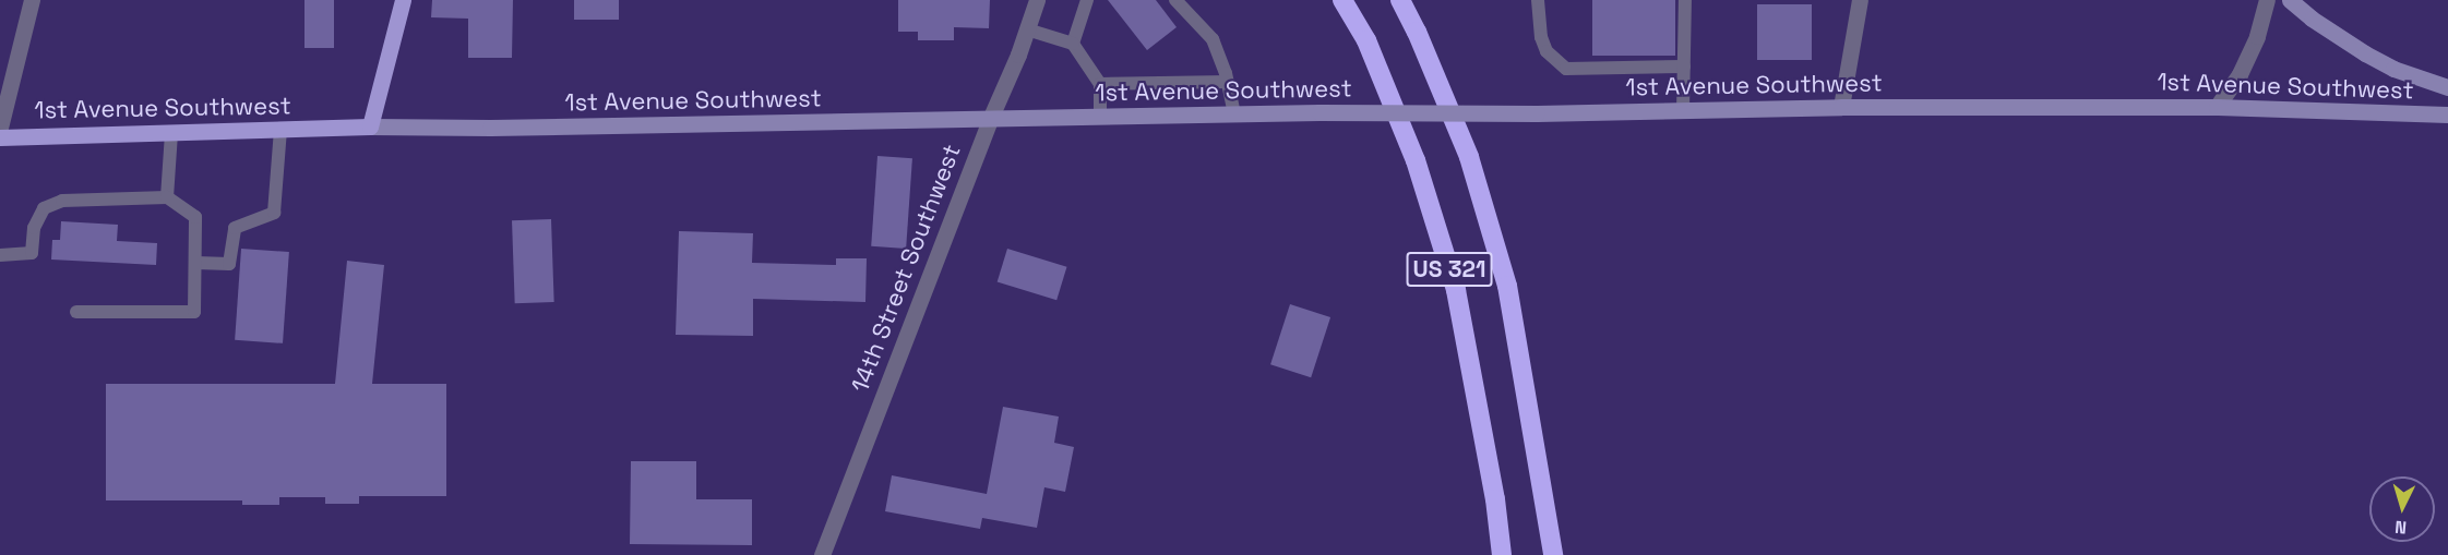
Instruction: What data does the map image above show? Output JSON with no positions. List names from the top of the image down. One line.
{"streets":{"highway":["US 321"],"main road":["1st Avenue Southwest"],"street":["14th Street Southwest"]},"crossings":[["1st Avenue Southwest","14th Street Southwest"]],"north":"bottom"}
